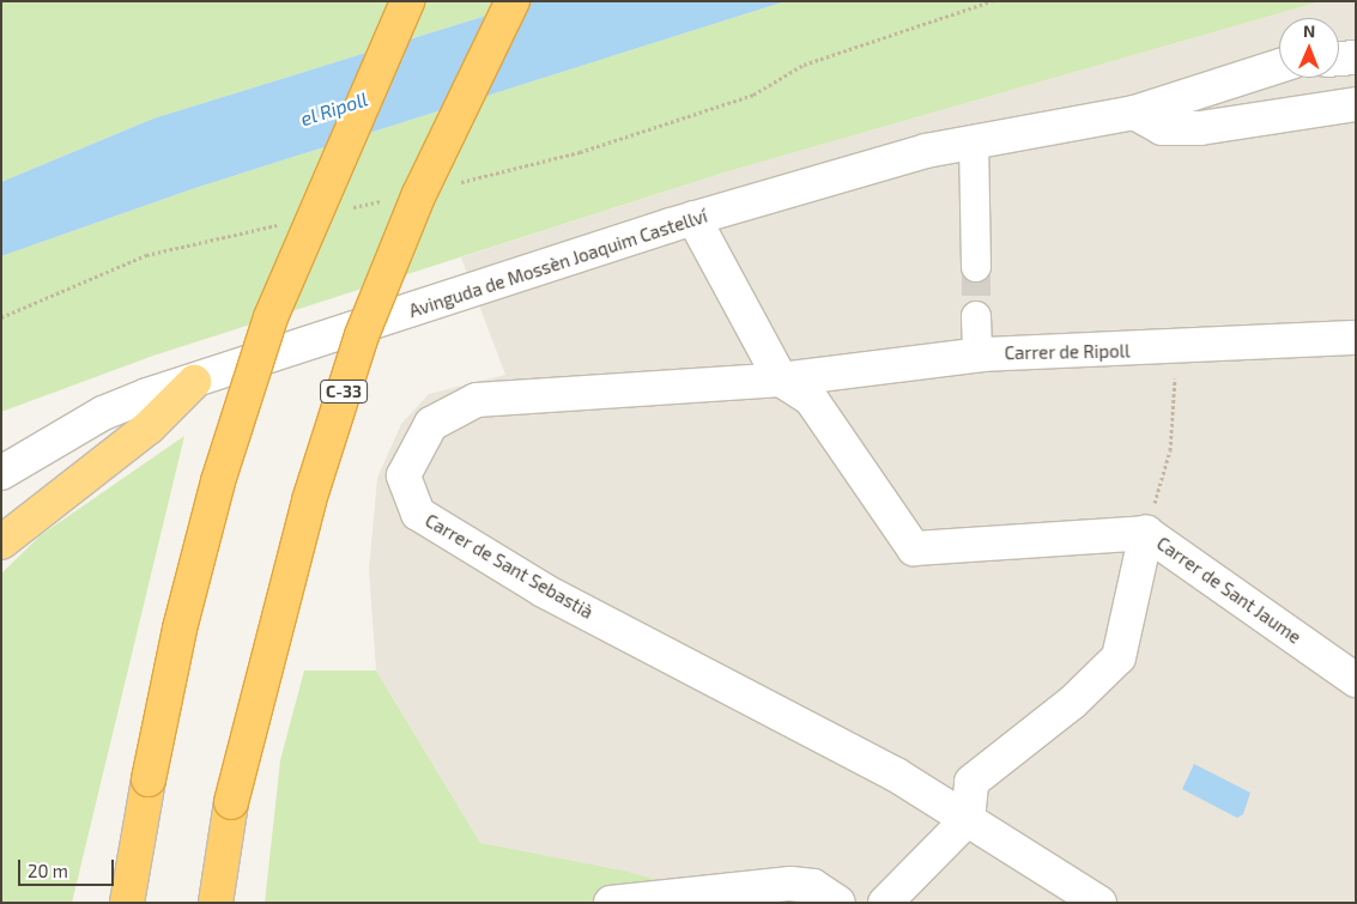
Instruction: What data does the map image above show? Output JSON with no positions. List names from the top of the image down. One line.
{"streets":{"highway":["C-33"],"street":["Avinguda de Mossèn Joaquim Castellví","Carrer de Ripoll","Carrer de Sant Sebastià","Carrer de Sant Jaume"]},"crossings":[["Carrer de Ripoll","Carrer de Sant Sebastià"],["Carrer de Ripoll","Carrer de Sant Jaume"],["Carrer de Sant Sebastià","Carrer de Sant Jaume"]],"water":["el Ripoll"],"scale_bar":"20 m","north":"top"}
